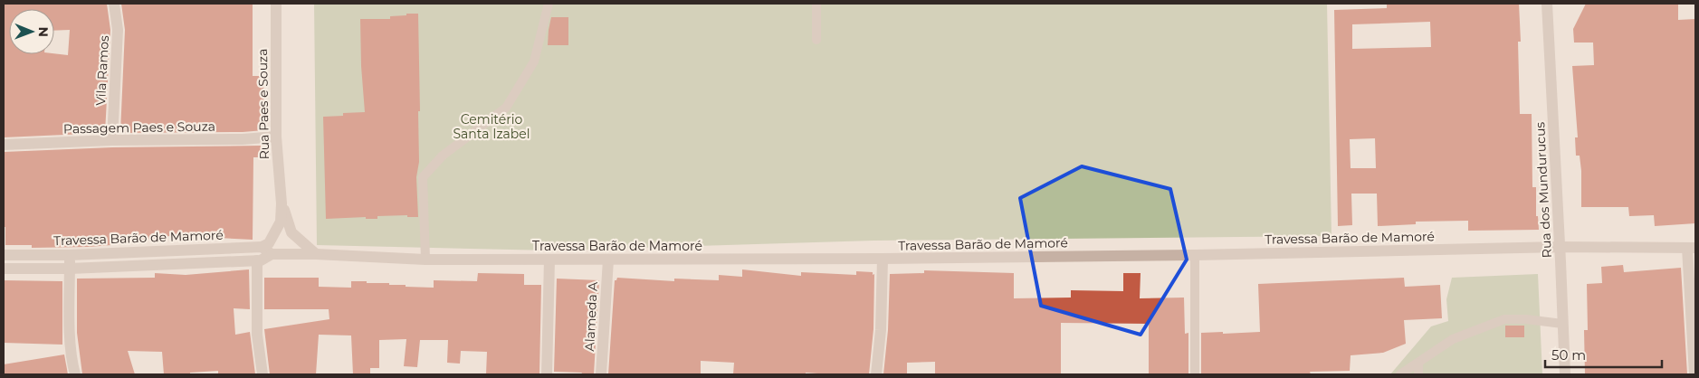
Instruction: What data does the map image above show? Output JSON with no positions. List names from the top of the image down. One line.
{"streets":{"street":["Vila Ramos","Rua Paes e Souza","Passagem Paes e Souza","Rua dos Mundurucus","Travessa Barão de Mamoré","Alameda A"]},"crossings":[["Vila Ramos","Passagem Paes e Souza"],["Rua Paes e Souza","Passagem Paes e Souza"],["Rua Paes e Souza","Travessa Barão de Mamoré"],["Rua dos Mundurucus","Travessa Barão de Mamoré"],["Travessa Barão de Mamoré","Alameda A"]],"parks":["Cemitério Santa Izabel"],"scale_bar":"50 m","north":"right"}
